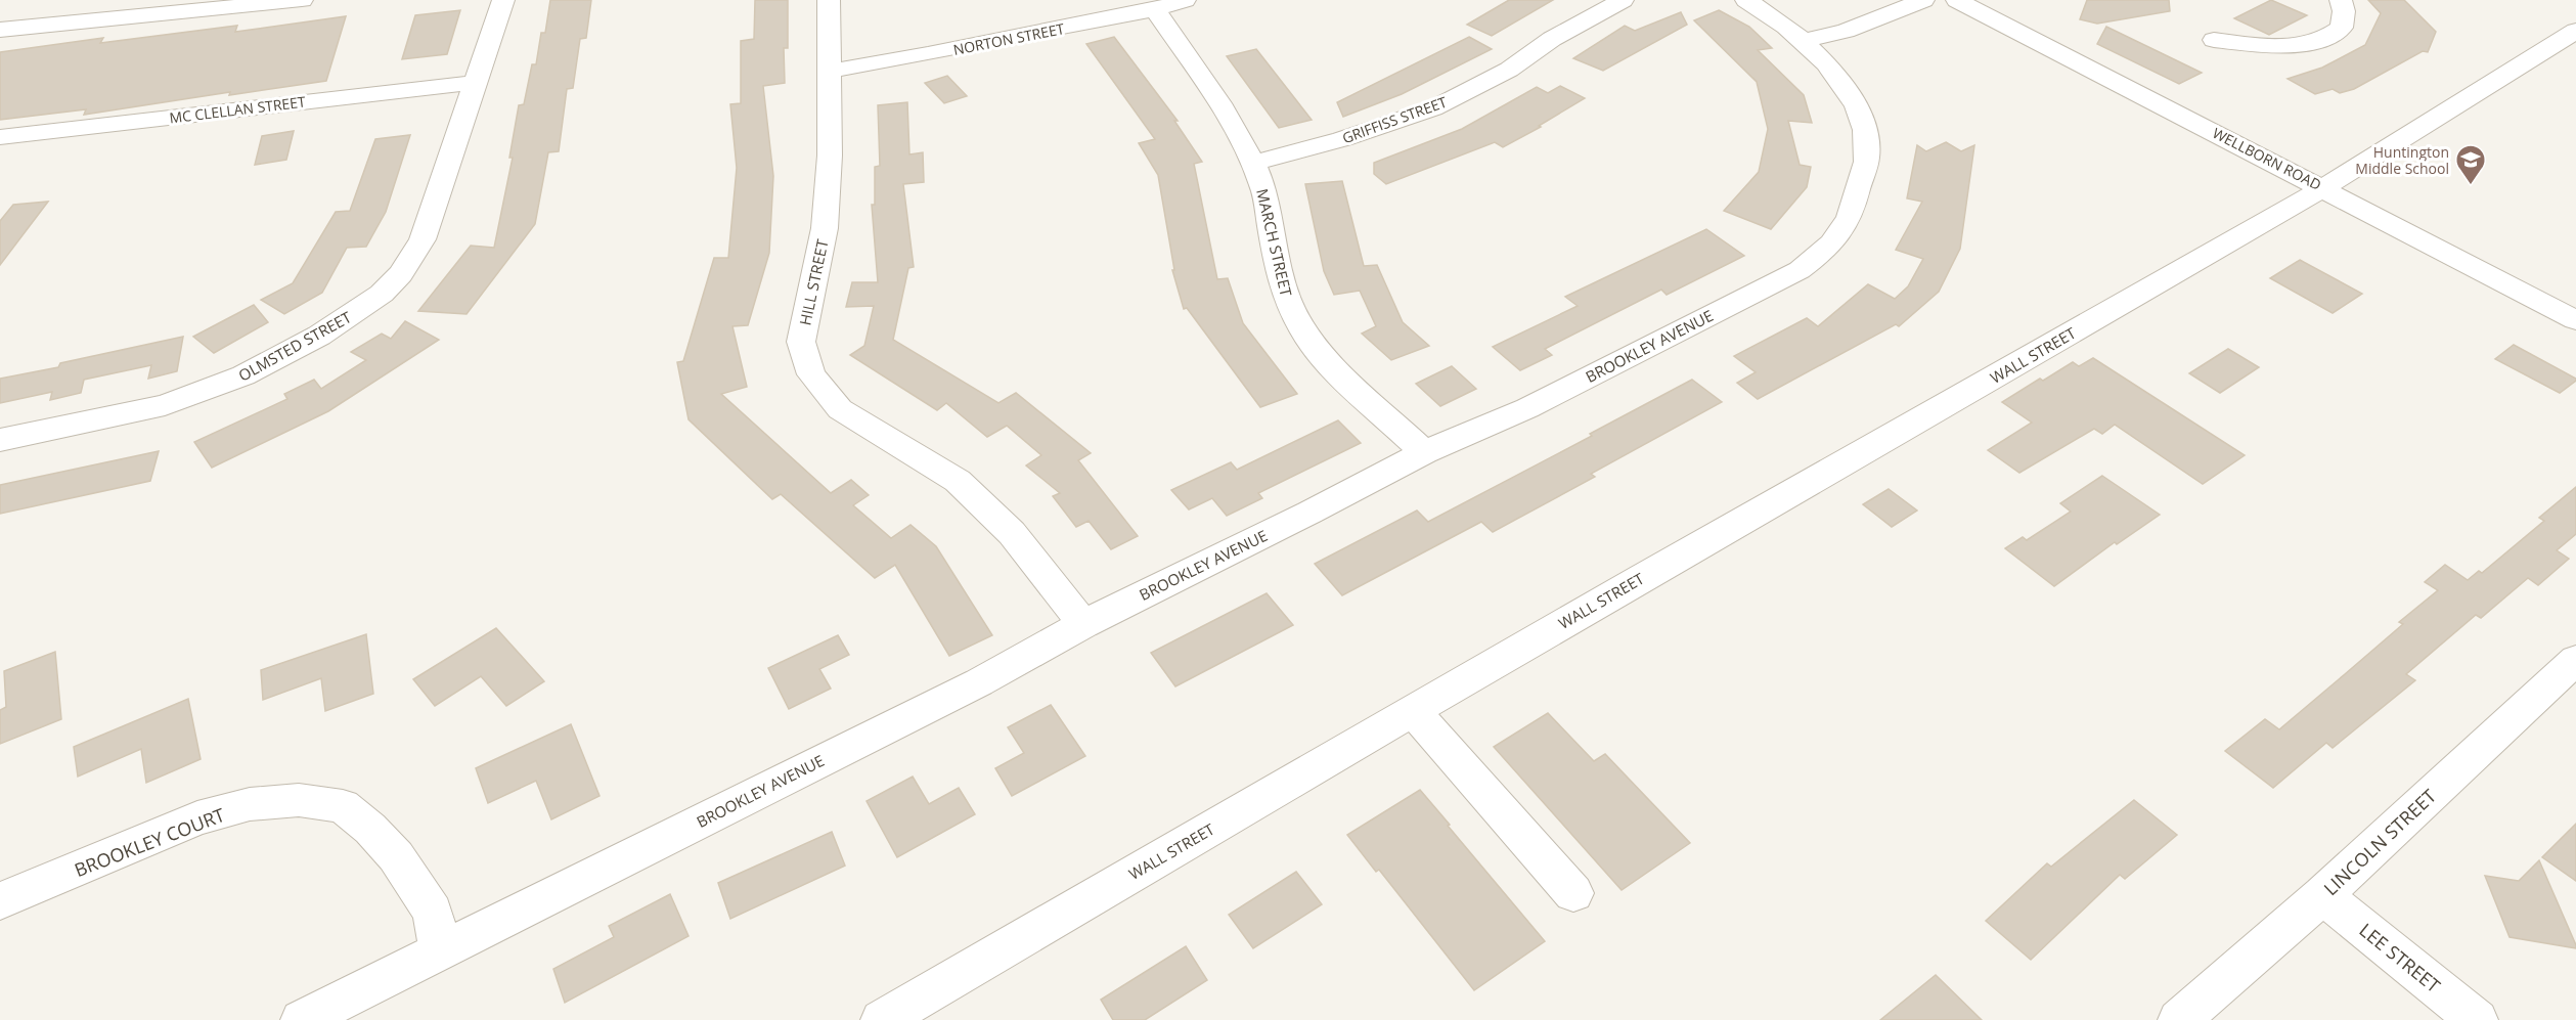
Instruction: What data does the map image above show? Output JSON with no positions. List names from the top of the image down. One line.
{"streets":{"street":["NORTON STREET","MC CLELLAN STREET","GRIFFISS STREET","WELLBORN ROAD","MARCH STREET","HILL STREET","OLMSTED STREET","BROOKLEY AVENUE","WALL STREET","BROOKLEY COURT","LINCOLN STREET","LEE STREET"]},"crossings":[["NORTON STREET","MARCH STREET"],["NORTON STREET","HILL STREET"],["MC CLELLAN STREET","OLMSTED STREET"],["GRIFFISS STREET","MARCH STREET"],["WELLBORN ROAD","WALL STREET"],["MARCH STREET","BROOKLEY AVENUE"],["HILL STREET","BROOKLEY AVENUE"],["BROOKLEY AVENUE","BROOKLEY COURT"],["LINCOLN STREET","LEE STREET"]],"places":{"school or university":["Huntington Middle School"]}}
